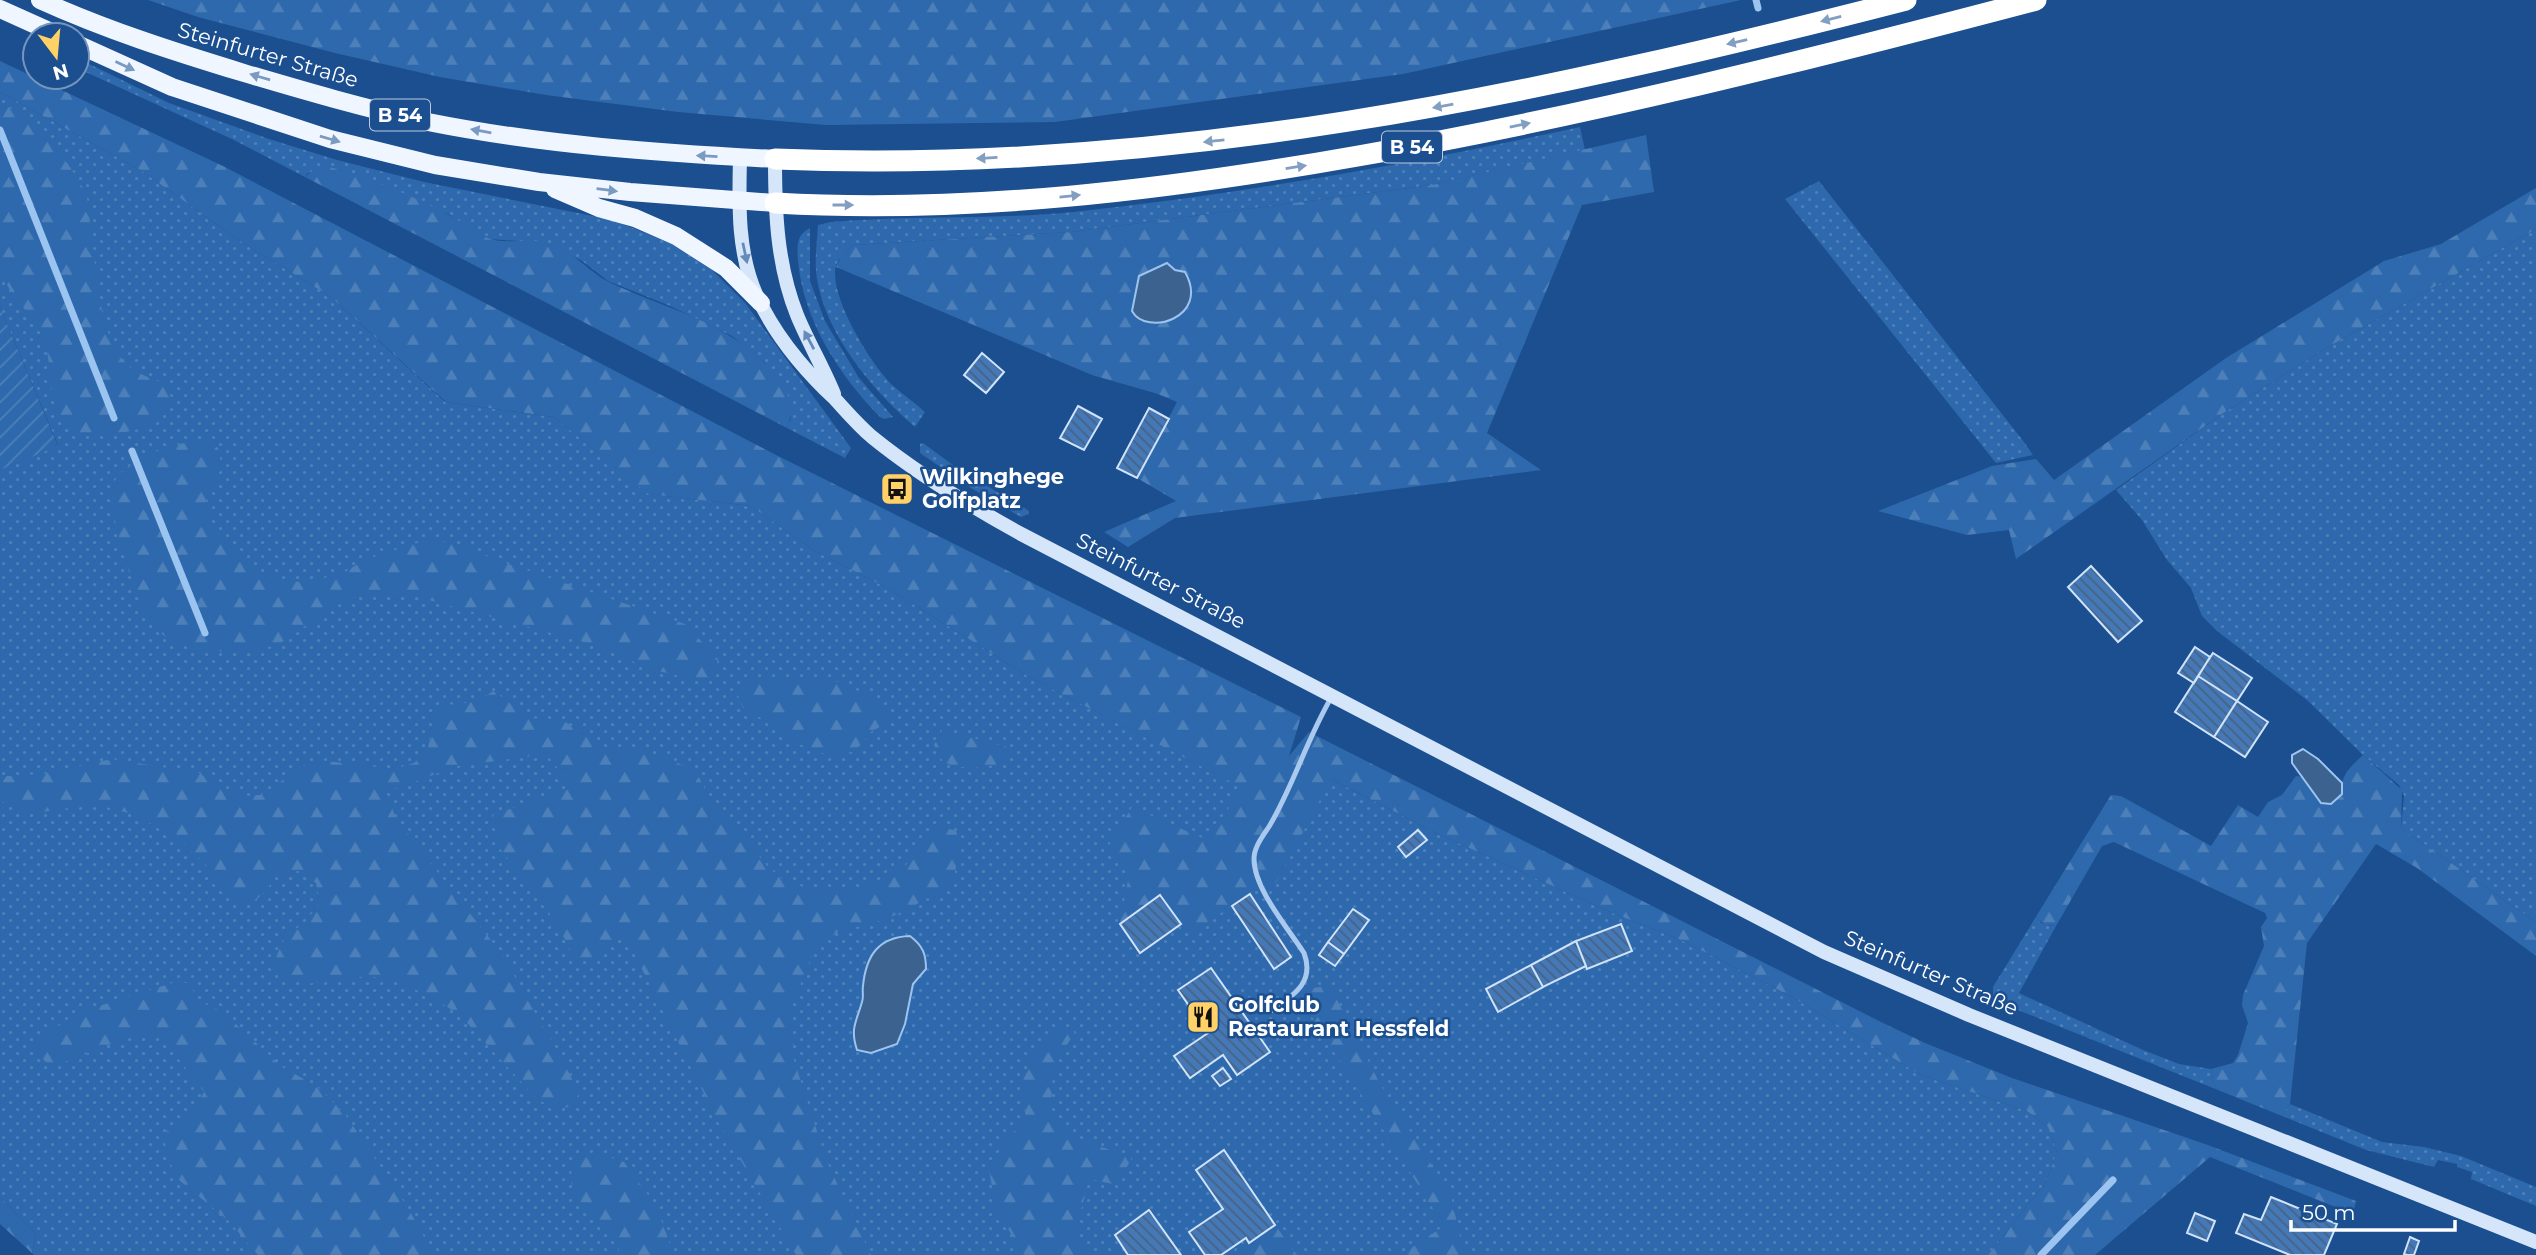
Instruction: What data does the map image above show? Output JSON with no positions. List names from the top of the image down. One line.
{"streets":{"highway":["B 54"],"main road":["Steinfurter Straße"]},"crossings":[["Steinfurter Straße","B 54"]],"places":{"bus stop":["Wilkinghege Golfplatz"],"restaurant":["Golfclub Restaurant Hessfeld"]},"scale_bar":"50 m","north":"bottom"}
